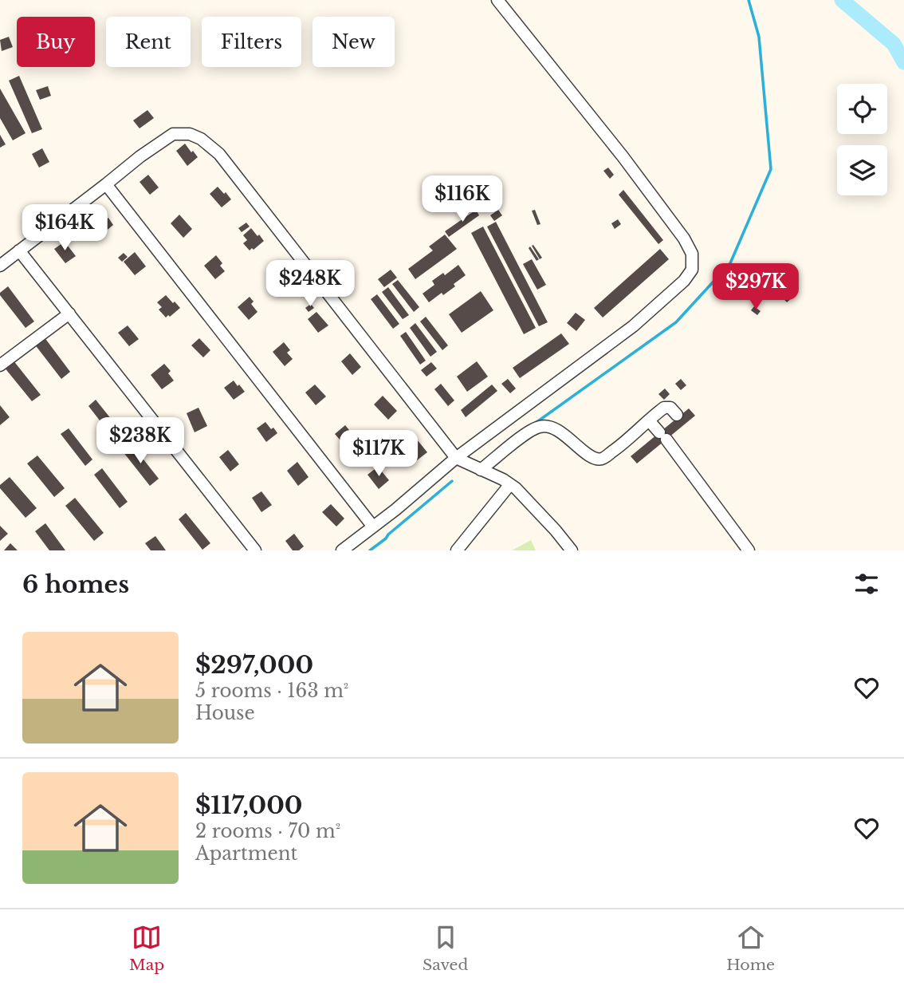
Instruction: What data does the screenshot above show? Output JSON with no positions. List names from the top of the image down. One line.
{"page":{"chip":["Buy","Rent","Filters","New"],"price":["$116K","$164K","$248K","$297K","$238K","$117K"],"heading":"6 homes","list":[{"name":"$297,000","note":"5 rooms · 163 m² · House"},{"name":"$117,000","note":"2 rooms · 70 m² · Apartment"}],"tabs":["Map","Saved","Home"]}}
